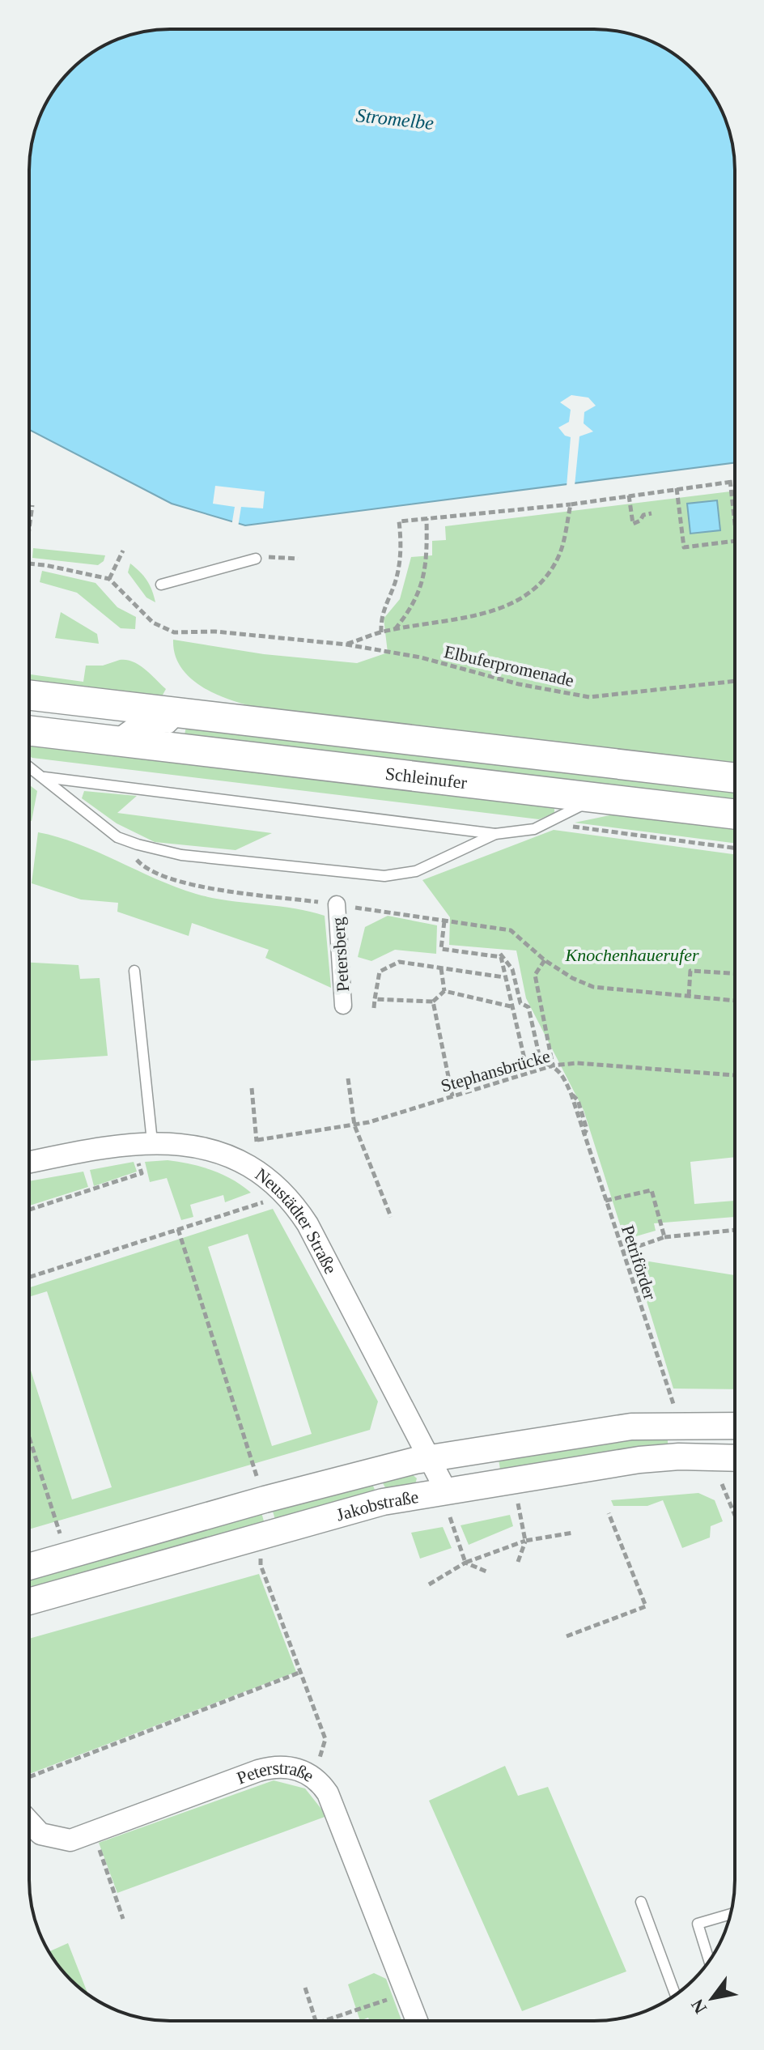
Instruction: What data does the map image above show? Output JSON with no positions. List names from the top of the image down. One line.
{"streets":{"main road":["Schleinufer"],"street":["Petersberg","Neustädter Straße","Jakobstraße","Peterstraße"],"path":["Elbuferpromenade","Stephansbrücke","Petriförder"]},"crossings":[["Stephansbrücke","Petriförder"],["Neustädter Straße","Jakobstraße"]],"water":["Stromelbe"],"parks":["Knochenhauerufer"],"north":"bottom left"}
